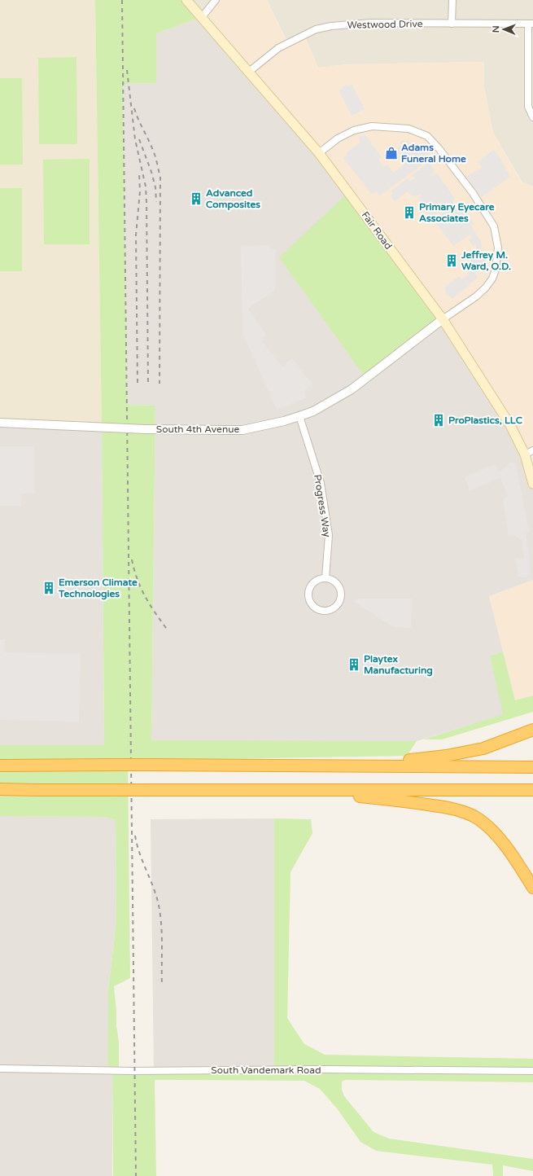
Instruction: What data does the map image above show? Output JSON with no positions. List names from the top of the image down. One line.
{"streets":{"main road":["Fair Road"],"street":["Westwood Drive","South 4th Avenue","Progress Way","South Vandemark Road"]},"crossings":[["Westwood Drive","Fair Road"],["Fair Road","South 4th Avenue"],["South 4th Avenue","Progress Way"]],"places":{"shop":["Adams Funeral Home"],"building":["Advanced Composites","Primary Eyecare Associates","Jeffrey M. Ward, O.D.","ProPlastics, LLC","Emerson Climate Technologies","Playtex Manufacturing"]},"north":"left"}
